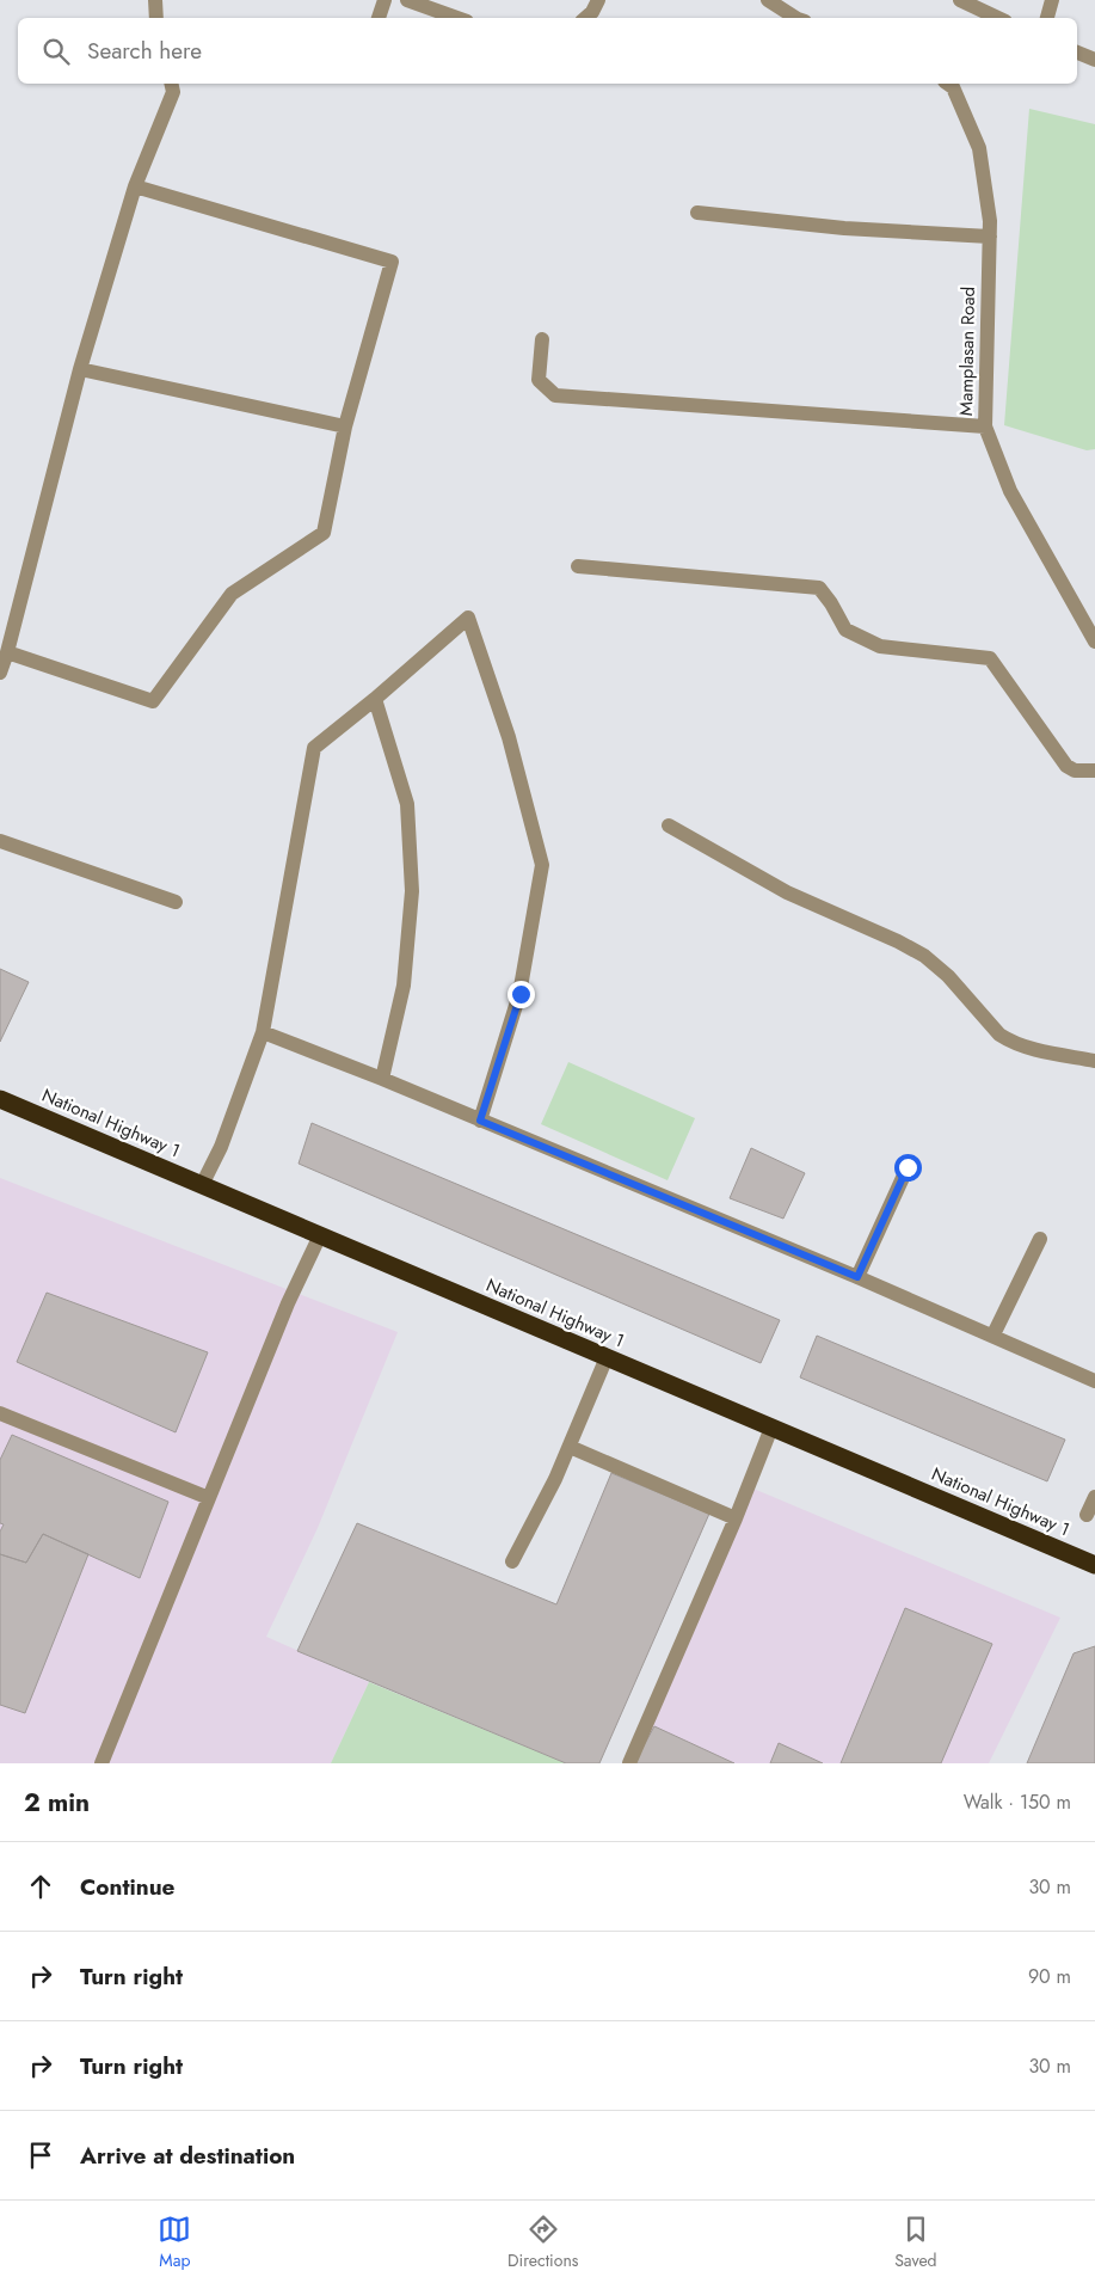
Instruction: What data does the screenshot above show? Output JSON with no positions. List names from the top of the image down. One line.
{"streets":{"highway":["National Highway 1"],"street":["Mamplasan Road"]},"page":{"search":"Search here","heading":["2 min","Walk · 150 m"],"list":[["Continue","30 m"],["Turn right","90 m"],["Turn right","30 m"],"Arrive at destination"],"nav":["Map","Directions","Saved"]}}
